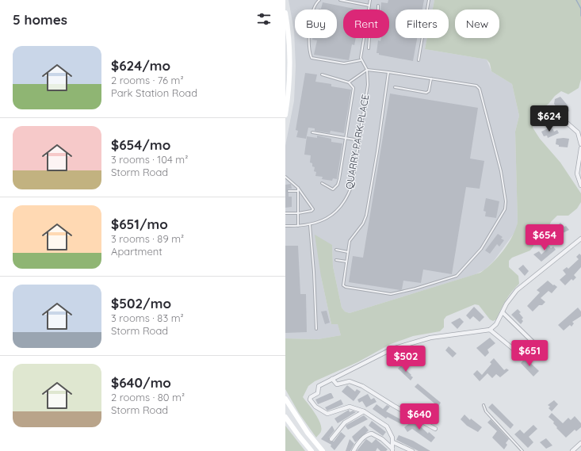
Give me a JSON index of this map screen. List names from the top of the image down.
{
  "streets": {
    "lane": ["QUARRY PARK PLACE"]
  },
  "page": {
    "heading": "5 homes",
    "chip": [
      "Buy",
      "Rent",
      "Filters",
      "New"
    ],
    "list": [
      {
        "name": "$624/mo",
        "note": "2 rooms · 76 m² · Park Station Road"
      },
      {
        "name": "$654/mo",
        "note": "3 rooms · 104 m² · Storm Road"
      },
      {
        "name": "$651/mo",
        "note": "3 rooms · 89 m² · Apartment"
      },
      {
        "name": "$502/mo",
        "note": "3 rooms · 83 m² · Storm Road"
      },
      {
        "name": "$640/mo",
        "note": "2 rooms · 80 m² · Storm Road"
      }
    ],
    "price": [
      "$624",
      "$654",
      "$651",
      "$502",
      "$640"
    ]
  }
}
